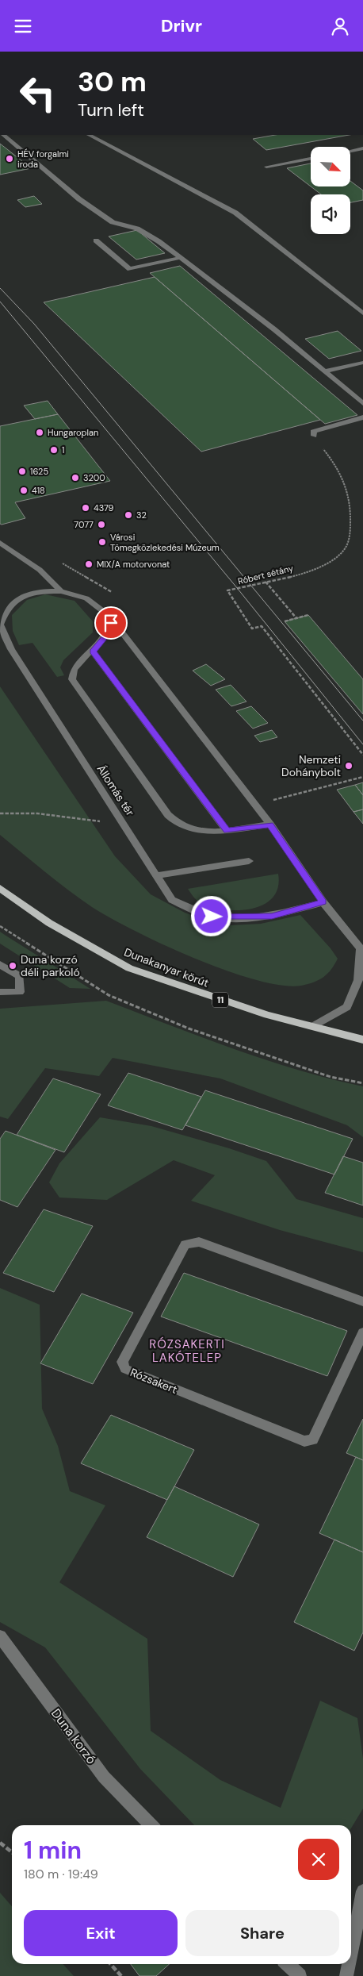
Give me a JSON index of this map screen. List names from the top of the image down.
{
  "streets": {
    "main road": ["Dunakanyar körút", "11"],
    "street": ["Állomás tér", "Rózsakert", "Duna korzó"],
    "path": ["Róbert sétány"]
  },
  "districts": ["RÓZSAKERTI LAKÓTELEP"],
  "places": [
    "HÉV forgalmi iroda",
    "Hungaroplan",
    "1",
    "1625",
    "3200",
    "418",
    "4379",
    "32",
    "7077",
    "Városi Tömegközlekedési Múzeum",
    "MIX/A motorvonat",
    "Nemzeti Dohánybolt",
    "Duna korzó déli parkoló"
  ],
  "north": "bottom right",
  "page": {
    "header": "Drivr",
    "turn": ["30 m", "Turn left"],
    "heading": ["1 min", "180 m · 19:49"],
    "buttons": ["Exit", "Share"]
  }
}
